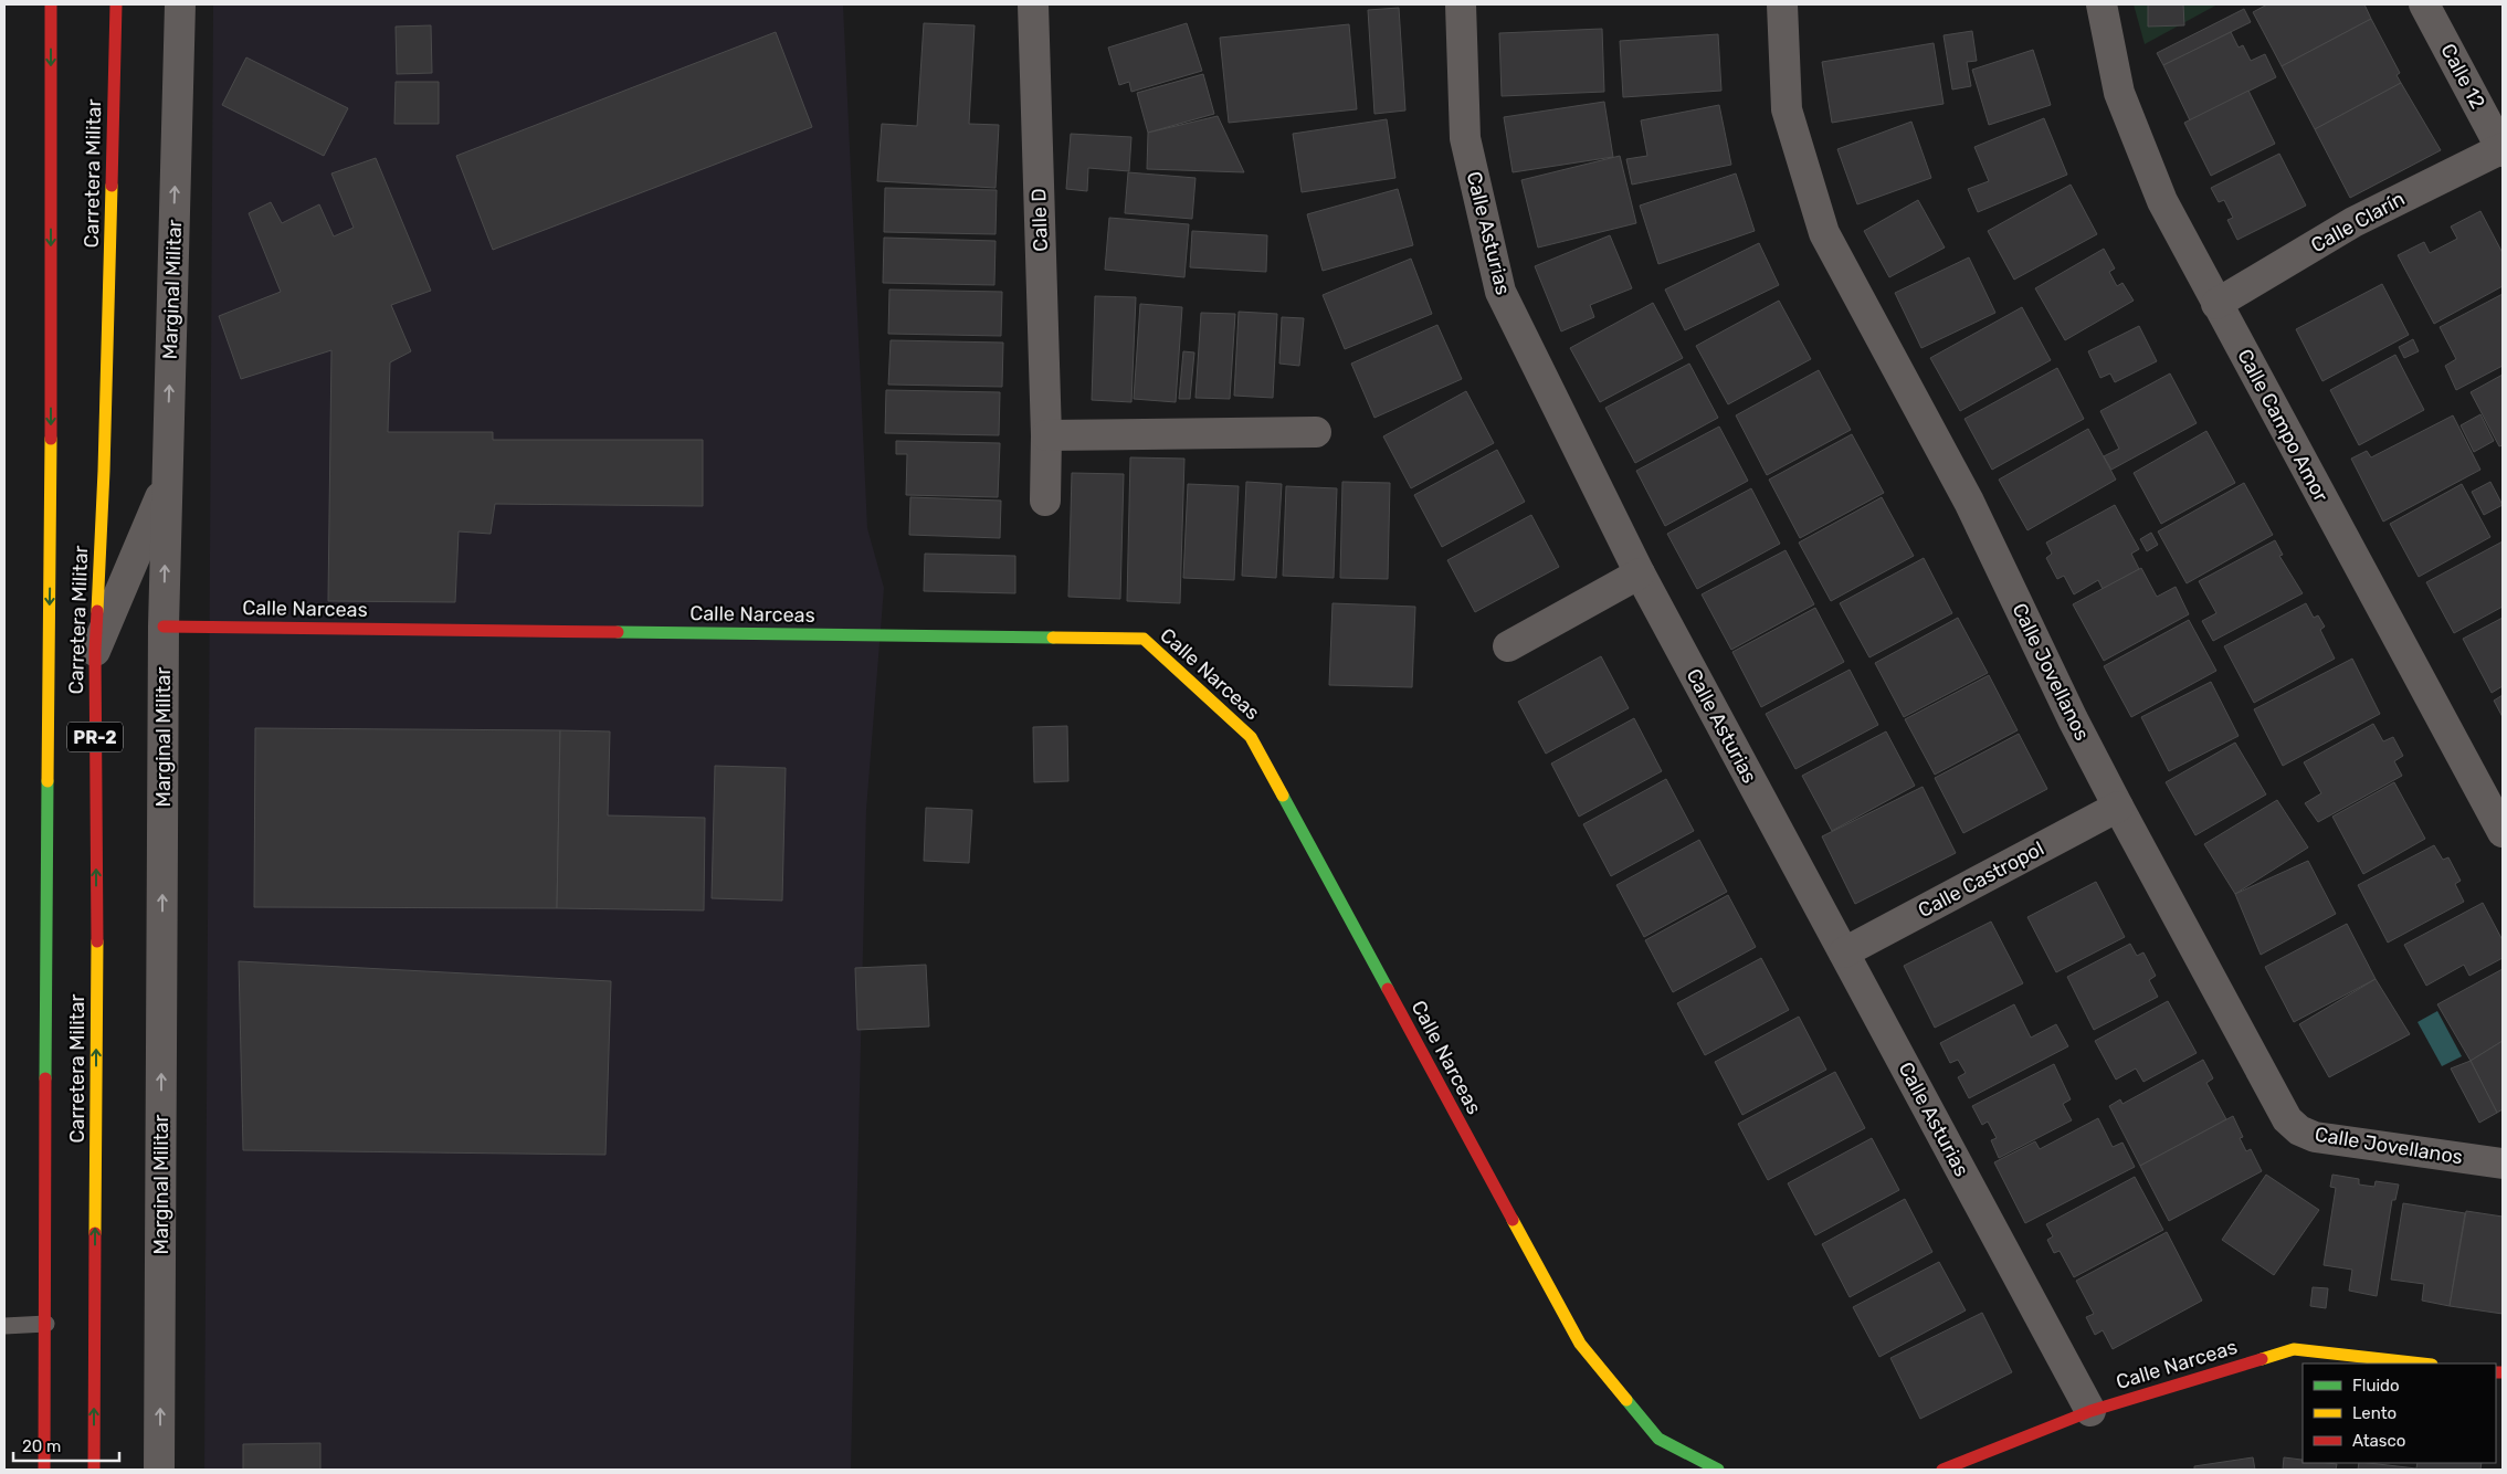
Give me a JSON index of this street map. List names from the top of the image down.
{
  "streets": {
    "main road": ["Carretera Militar", "Calle Narceas", "PR-2"],
    "street": [
      "Calle 12",
      "Calle D",
      "Calle Clarín",
      "Calle Asturias",
      "Marginal Militar",
      "Calle Campo Amor",
      "Calle Jovellanos",
      "Calle Castropol"
    ]
  },
  "crossings": [
    ["Calle 12", "Calle Clarín"],
    ["Calle Clarín", "Calle Campo Amor"],
    ["Calle Asturias", "Calle Narceas"],
    ["Calle Asturias", "Calle Castropol"],
    ["Marginal Militar", "Calle Narceas"],
    ["Calle Jovellanos", "Calle Castropol"]
  ],
  "one_way": ["Marginal Militar"],
  "legend": ["Fluido", "Lento", "Atasco"],
  "scale_bar": "20 m"
}
